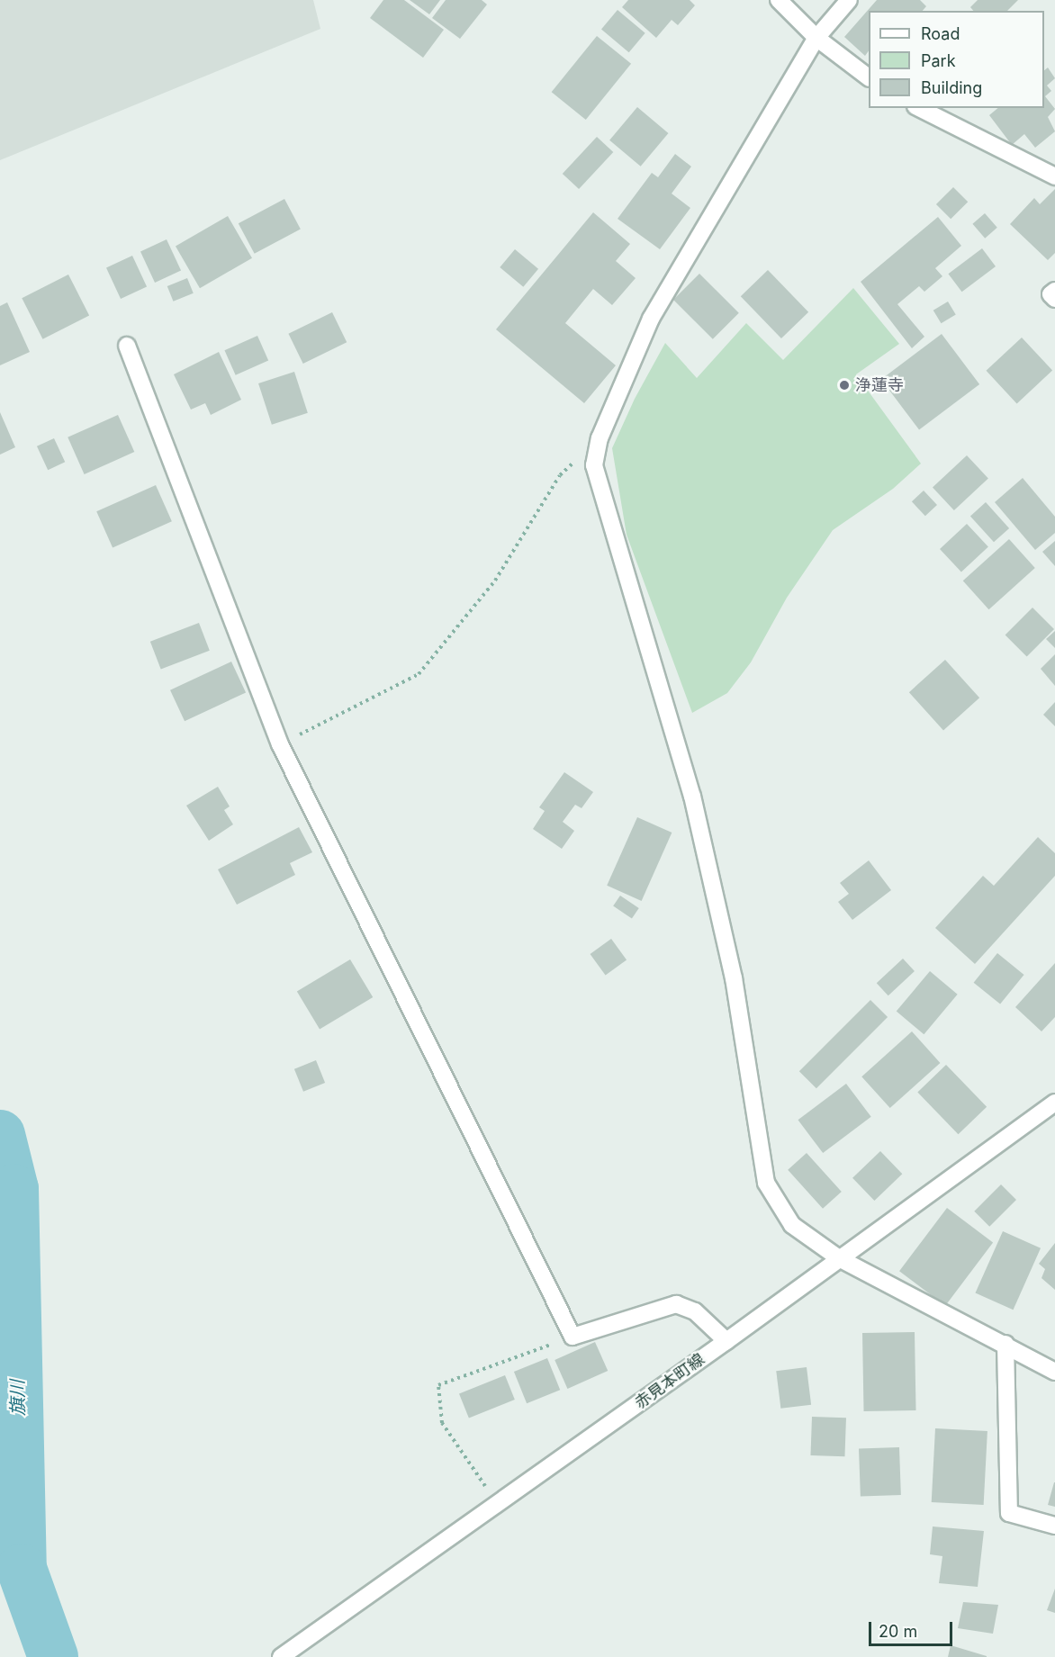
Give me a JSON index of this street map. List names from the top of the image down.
{
  "streets": {
    "street": ["赤見本町線"]
  },
  "water": ["旗川"],
  "places": ["浄蓮寺"],
  "legend": ["Road", "Park", "Building"],
  "scale_bar": "20 m"
}
